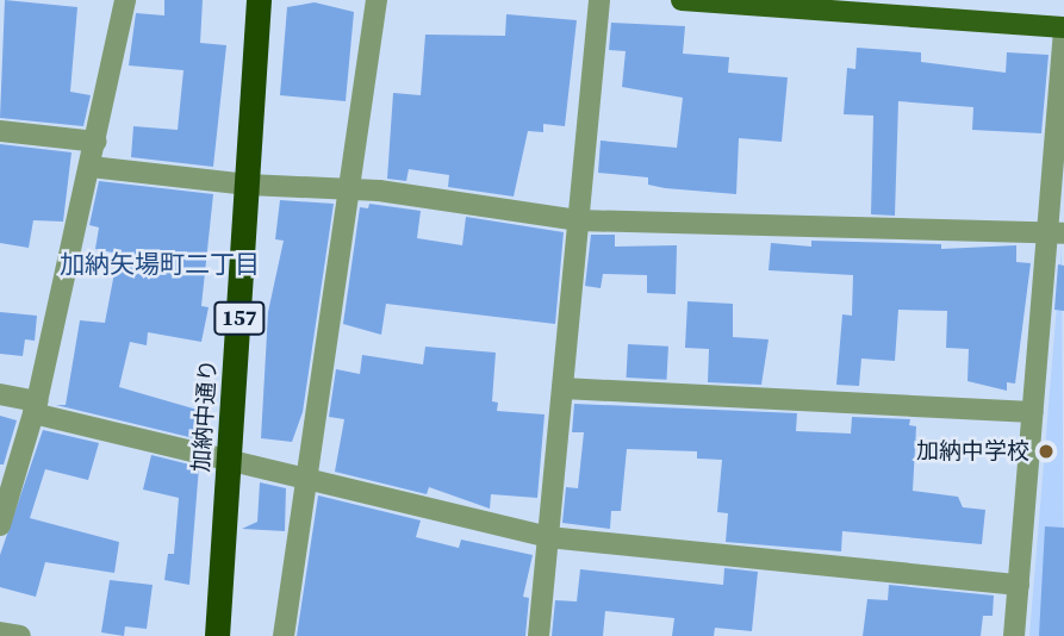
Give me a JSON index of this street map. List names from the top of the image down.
{
  "streets": {
    "highway": ["157", "加納中通り"]
  },
  "districts": ["加納矢場町二丁目"],
  "places": ["加納中学校"]
}
